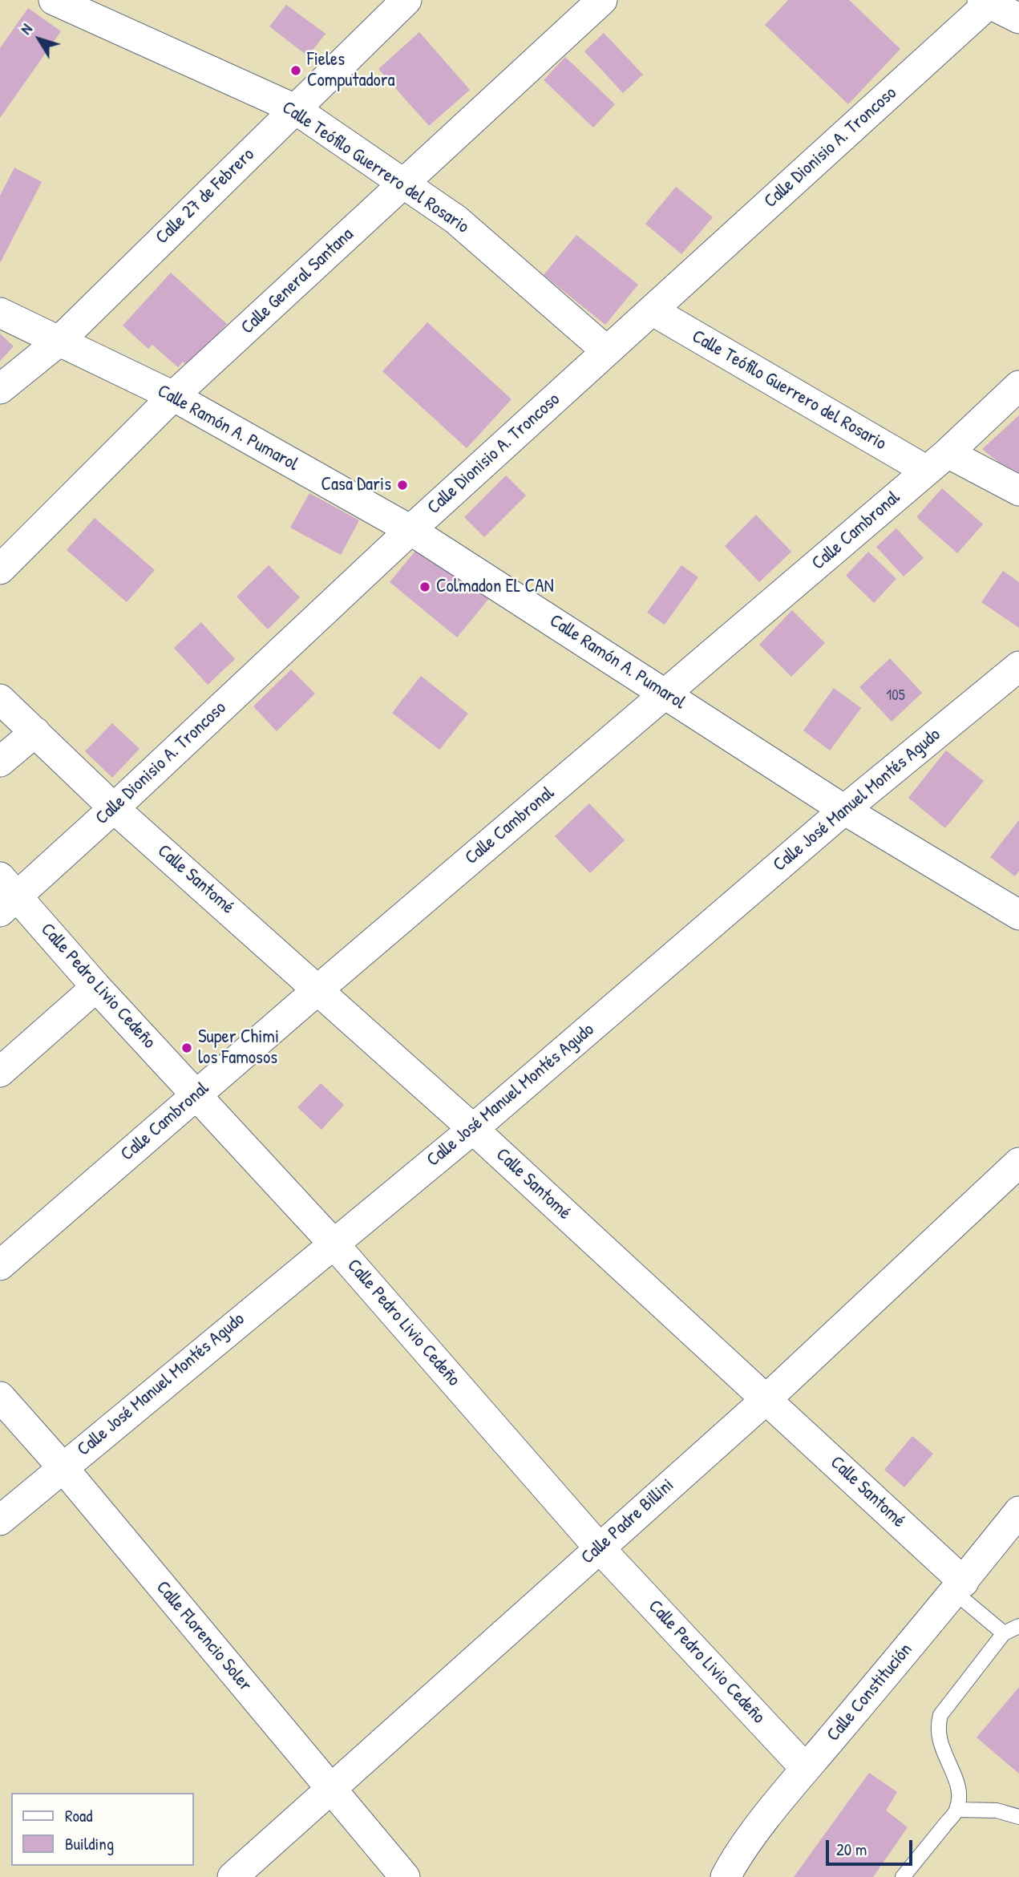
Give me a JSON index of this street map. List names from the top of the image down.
{
  "streets": {
    "street": [
      "Calle Dionisio A. Troncoso",
      "Calle Teófilo Guerrero del Rosario",
      "Calle 27 de Febrero",
      "Calle General Santana",
      "Calle Ramón A. Pumarol",
      "Calle Cambronal",
      "Calle José Manuel Montés Agudo",
      "Calle Santomé",
      "Calle Pedro Livio Cedeño",
      "Calle Padre Billini",
      "Calle Florencio Soler",
      "Calle Constitución"
    ]
  },
  "crossings": [
    ["Calle Dionisio A. Troncoso", "Calle Teófilo Guerrero del Rosario"],
    ["Calle Dionisio A. Troncoso", "Calle Ramón A. Pumarol"],
    ["Calle Dionisio A. Troncoso", "Calle Santomé"],
    ["Calle Dionisio A. Troncoso", "Calle Pedro Livio Cedeño"],
    ["Calle Teófilo Guerrero del Rosario", "Calle 27 de Febrero"],
    ["Calle Teófilo Guerrero del Rosario", "Calle General Santana"],
    ["Calle Teófilo Guerrero del Rosario", "Calle Cambronal"],
    ["Calle 27 de Febrero", "Calle Ramón A. Pumarol"],
    ["Calle General Santana", "Calle Ramón A. Pumarol"],
    ["Calle Ramón A. Pumarol", "Calle Cambronal"],
    ["Calle Ramón A. Pumarol", "Calle José Manuel Montés Agudo"],
    ["Calle Cambronal", "Calle Santomé"],
    ["Calle Cambronal", "Calle Pedro Livio Cedeño"],
    ["Calle José Manuel Montés Agudo", "Calle Santomé"],
    ["Calle José Manuel Montés Agudo", "Calle Pedro Livio Cedeño"],
    ["Calle José Manuel Montés Agudo", "Calle Florencio Soler"],
    ["Calle Santomé", "Calle Padre Billini"],
    ["Calle Santomé", "Calle Constitución"],
    ["Calle Pedro Livio Cedeño", "Calle Padre Billini"],
    ["Calle Pedro Livio Cedeño", "Calle Constitución"],
    ["Calle Padre Billini", "Calle Florencio Soler"]
  ],
  "places": [
    "Fieles Computadora",
    "Casa Daris",
    "Colmadon EL CAN",
    "Super Chimi los Famosos"
  ],
  "house_numbers": ["105"],
  "legend": ["Road", "Building"],
  "scale_bar": "20 m",
  "north": "top left"
}
